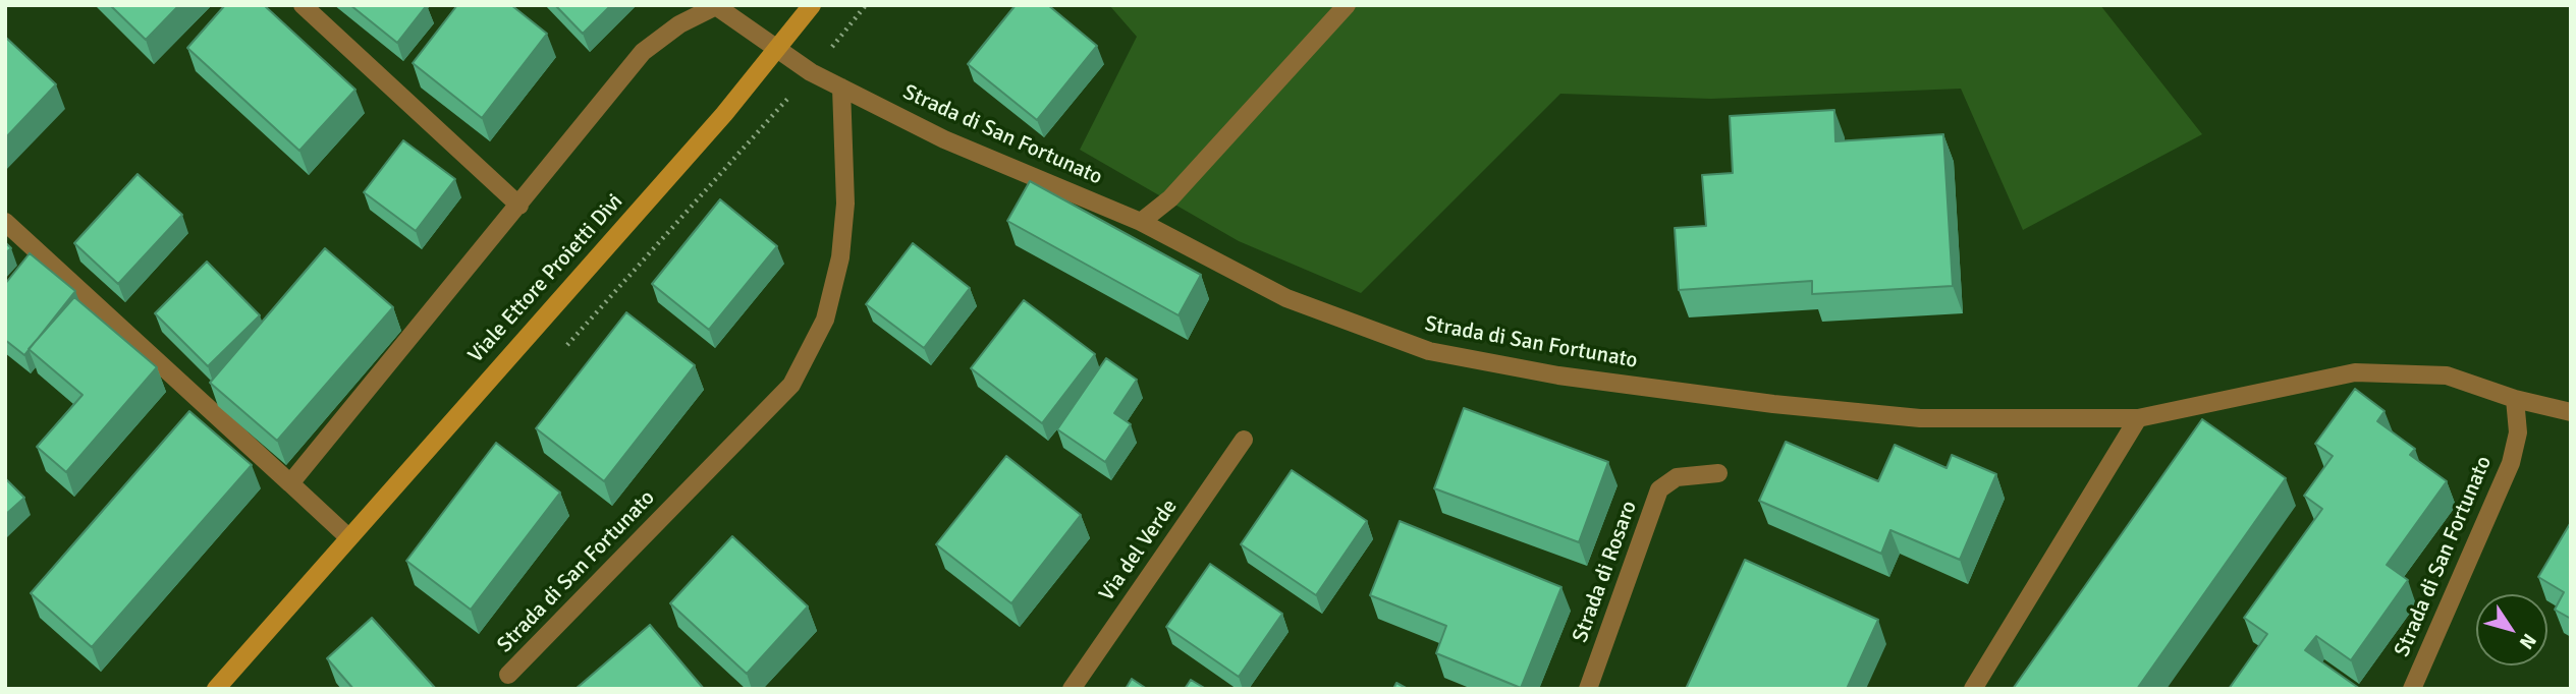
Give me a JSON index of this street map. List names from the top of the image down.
{
  "streets": {
    "main road": ["Viale Ettore Proietti Divi"],
    "street": ["Strada di San Fortunato", "Via del Verde", "Strada di Rosaro"]
  },
  "crossings": [
    ["Strada di San Fortunato", "Viale Ettore Proietti Divi"]
  ],
  "north": "bottom right"
}
